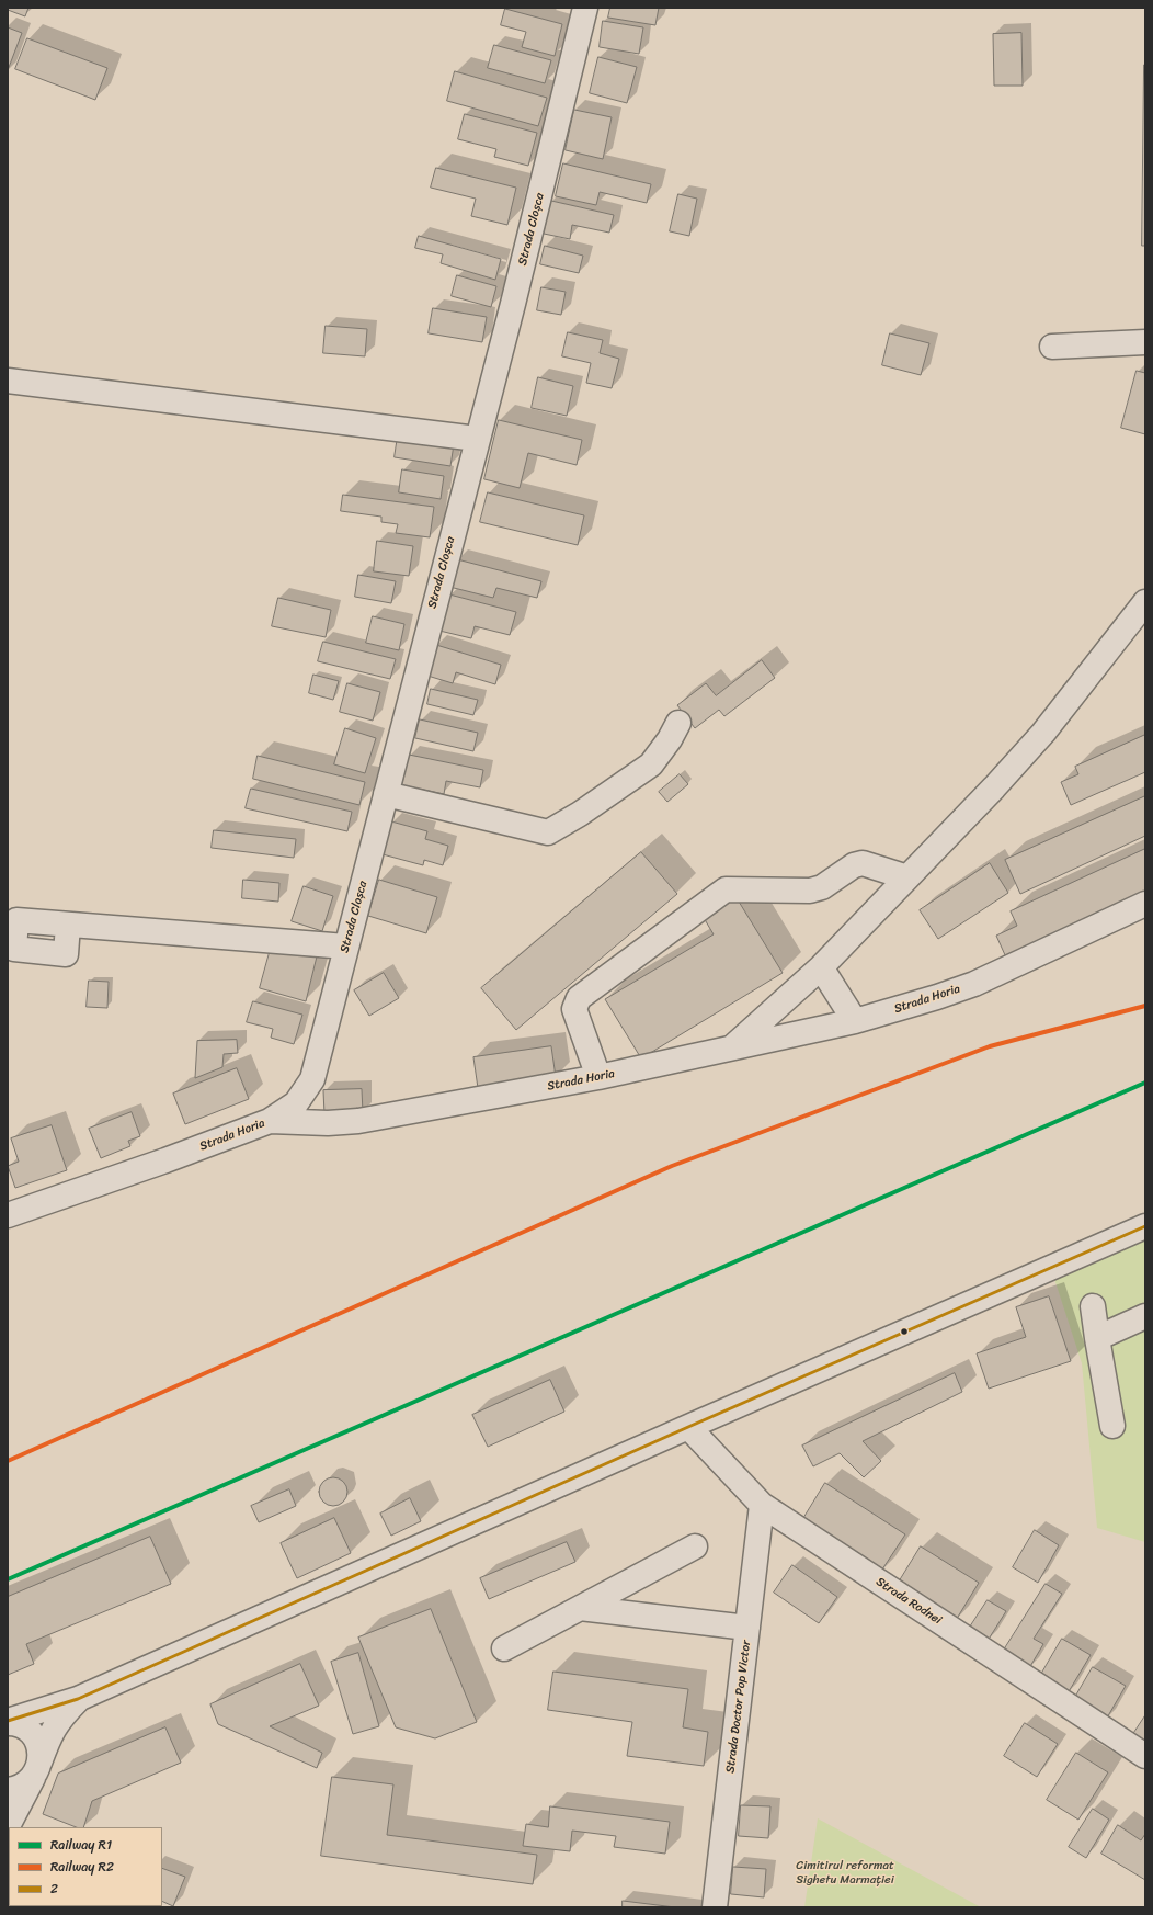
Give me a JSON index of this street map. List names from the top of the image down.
{
  "streets": {
    "street": [
      "Strada Cloșca",
      "Strada Horia",
      "Strada Rodnei",
      "Strada Doctor Pop Victor"
    ]
  },
  "crossings": [
    ["Strada Cloșca", "Strada Horia"],
    ["Strada Rodnei", "Strada Doctor Pop Victor"]
  ],
  "parks": ["Cimitirul reformat Sighetu Marmației"],
  "lines": ["rail line R2", "rail line R1", "transit line 2"],
  "legend": ["Railway R1", "Railway R2", "2"]
}
